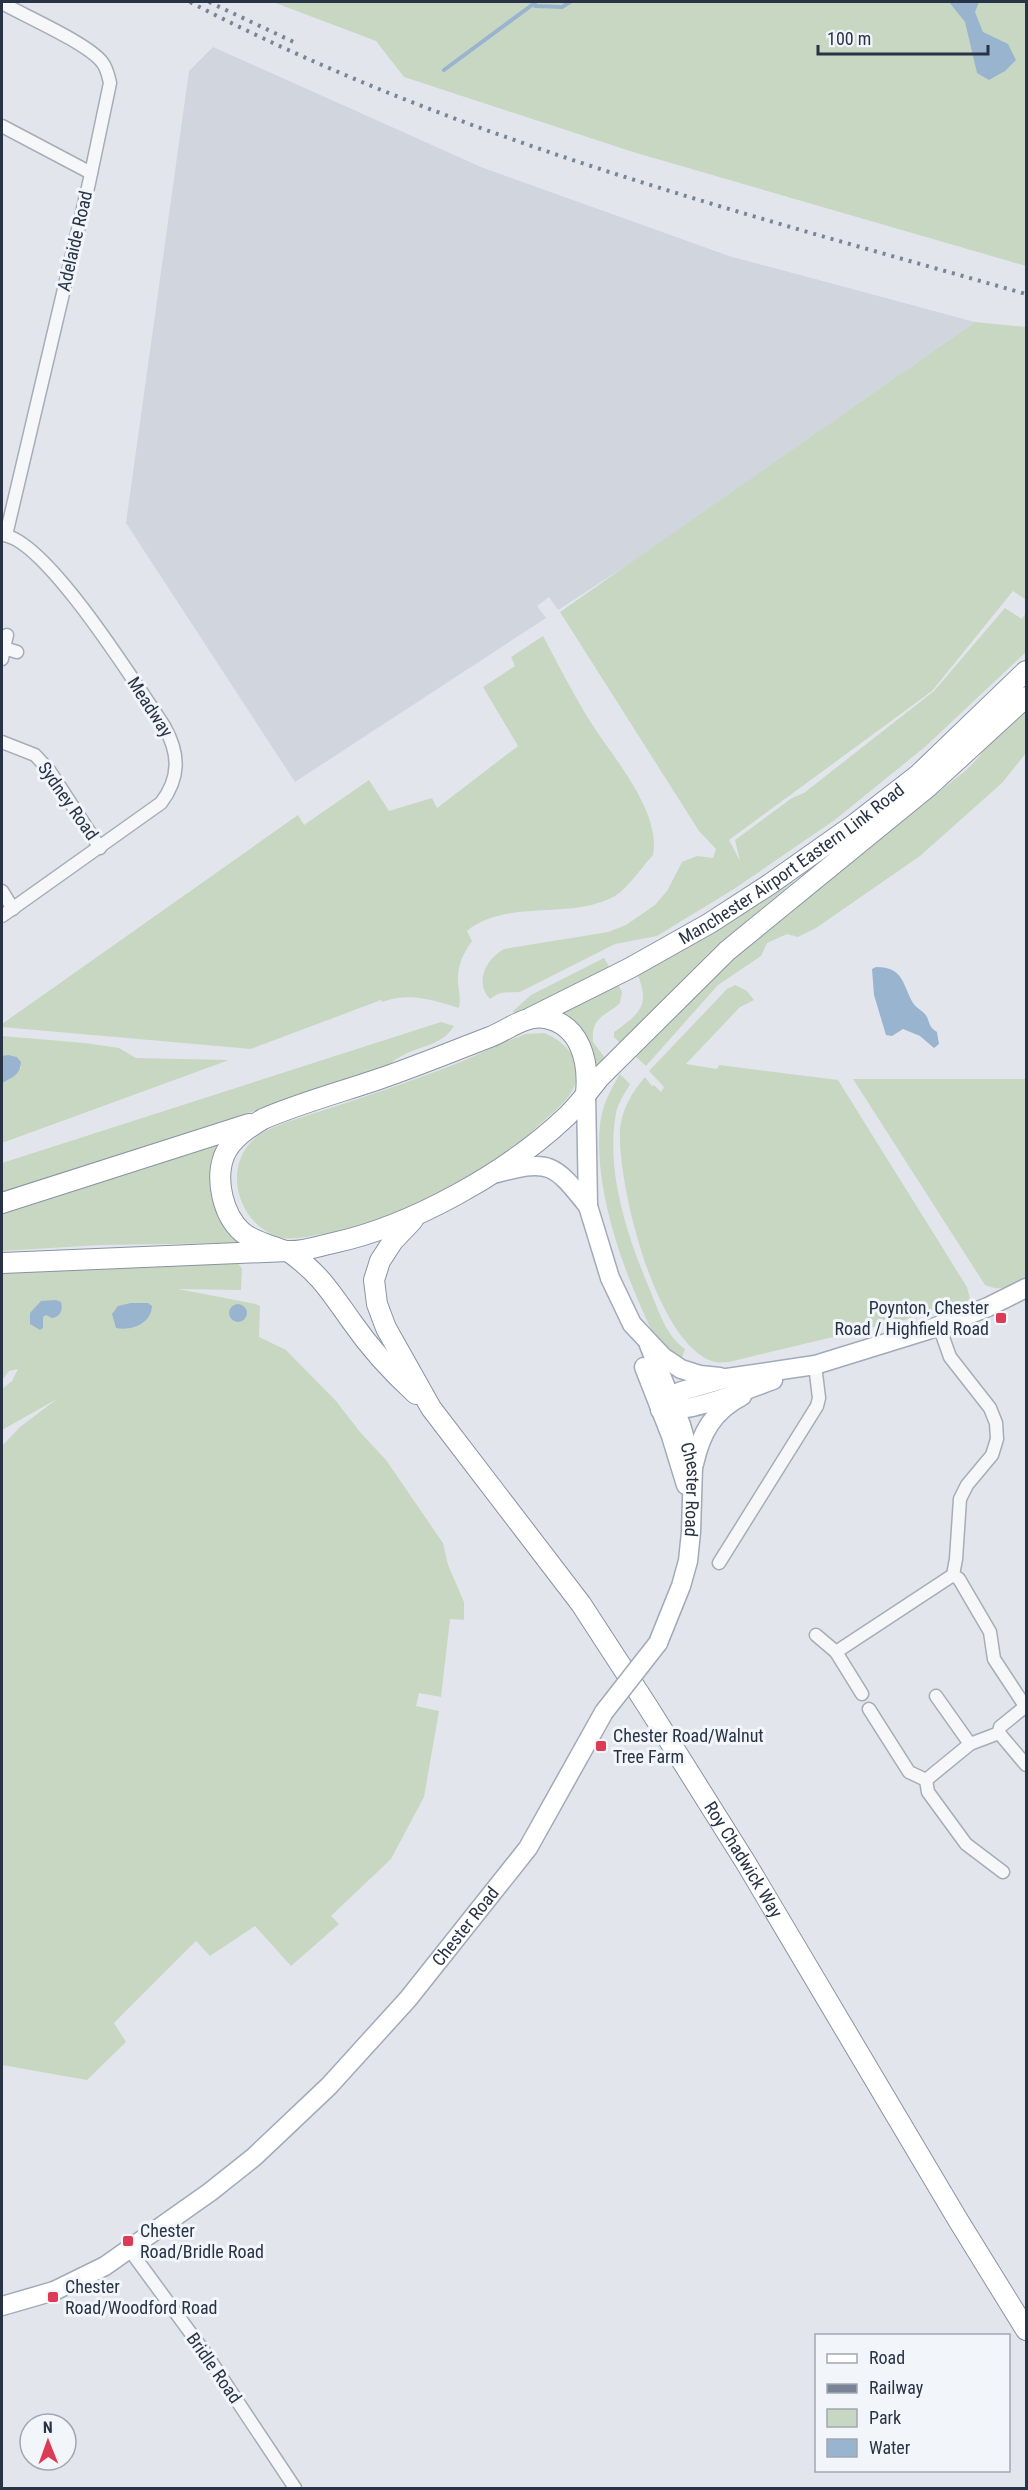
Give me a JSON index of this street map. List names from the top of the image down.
{
  "streets": {
    "highway": ["Manchester Airport Eastern Link Road", "Roy Chadwick Way"],
    "main road": ["Chester Road"],
    "street": [
      "Adelaide Road",
      "Meadway",
      "Sydney Road",
      "Bridle Road"
    ]
  },
  "crossings": [
    ["Adelaide Road", "Meadway"],
    ["Meadway", "Sydney Road"],
    ["Manchester Airport Eastern Link Road", "Chester Road"],
    ["Manchester Airport Eastern Link Road", "Roy Chadwick Way"],
    ["Chester Road", "Bridle Road"]
  ],
  "places": {
    "transit": [
      "Poynton, Chester Road / Highfield Road",
      "Chester Road/Walnut Tree Farm",
      "Chester Road/Bridle Road",
      "Chester Road/Woodford Road"
    ]
  },
  "legend": [
    "Road",
    "Railway",
    "Park",
    "Water"
  ],
  "scale_bar": "100 m",
  "north": "top"
}
